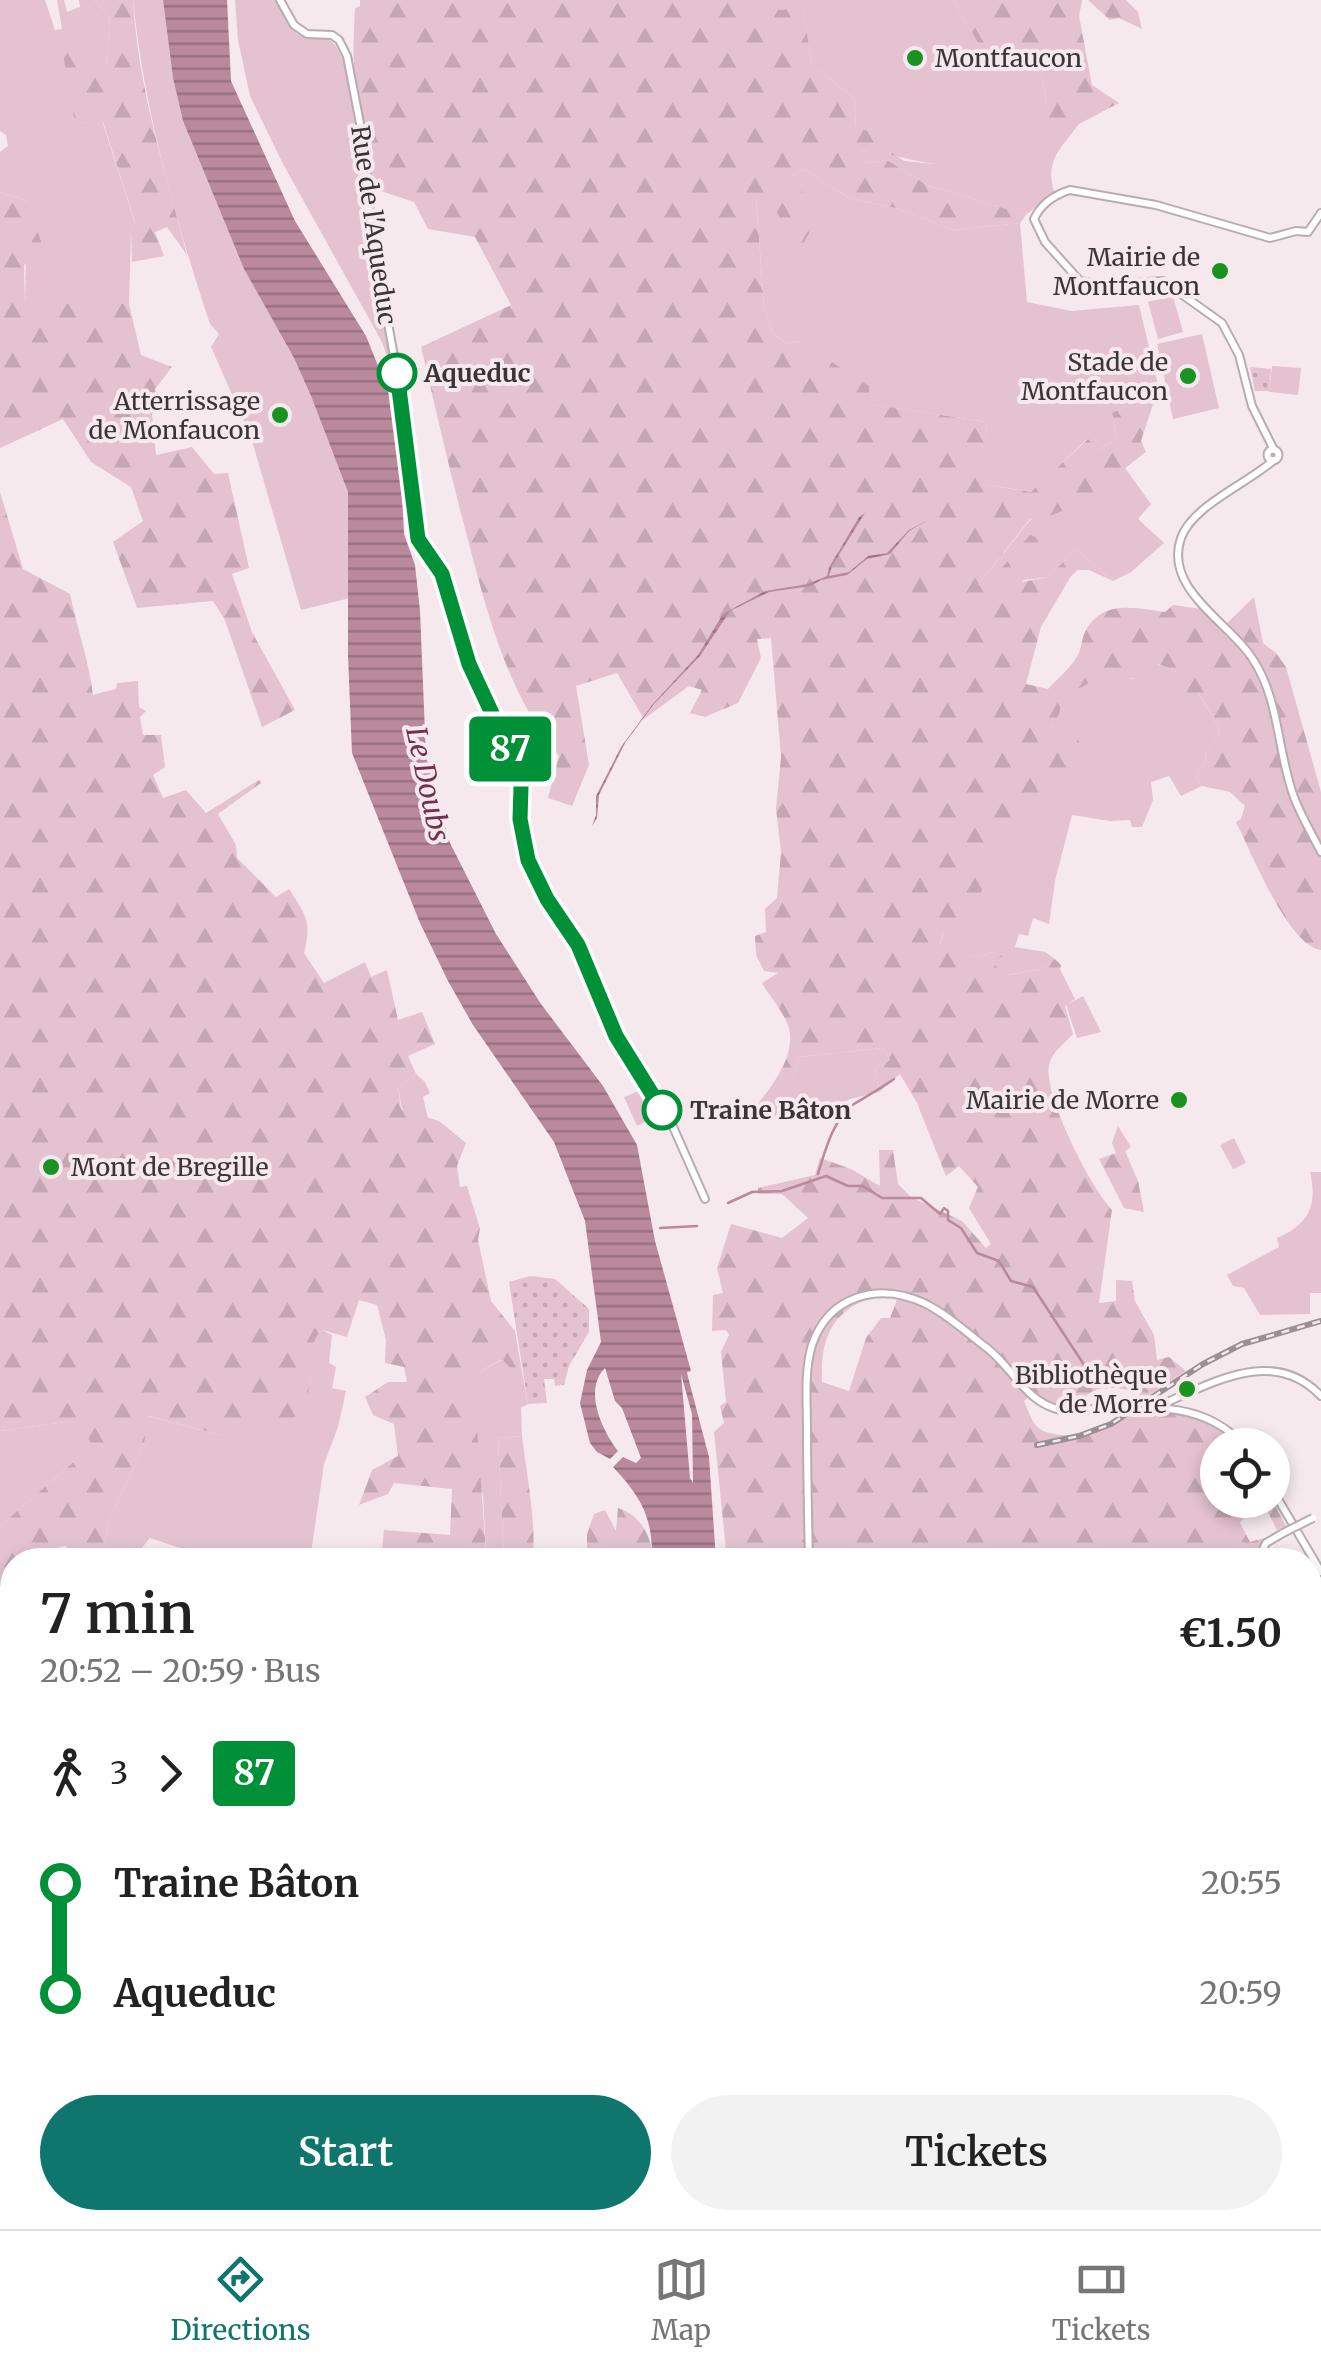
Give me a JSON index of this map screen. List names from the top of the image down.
{
  "streets": {
    "street": ["Rue de l'Aqueduc"]
  },
  "water": ["Le Doubs"],
  "places": [
    "Montfaucon",
    "Mairie de Montfaucon",
    "Aqueduc",
    "Stade de Montfaucon",
    "Atterrissage de Monfaucon",
    "Mairie de Morre",
    "Traine Bâton",
    "Mont de Bregille",
    "Bibliothèque de Morre"
  ],
  "lines": ["bus line 87"],
  "page": {
    "on_map": "87",
    "heading": ["7 min", "20:52 – 20:59 · Bus", "€1.50"],
    "legs": ["3", "87"],
    "list": [
      {
        "name": "Traine Bâton",
        "value": "20:55"
      },
      {
        "name": "Aqueduc",
        "value": "20:59"
      }
    ],
    "buttons": ["Start", "Tickets"],
    "tabs": ["Directions", "Map", "Tickets"]
  }
}
